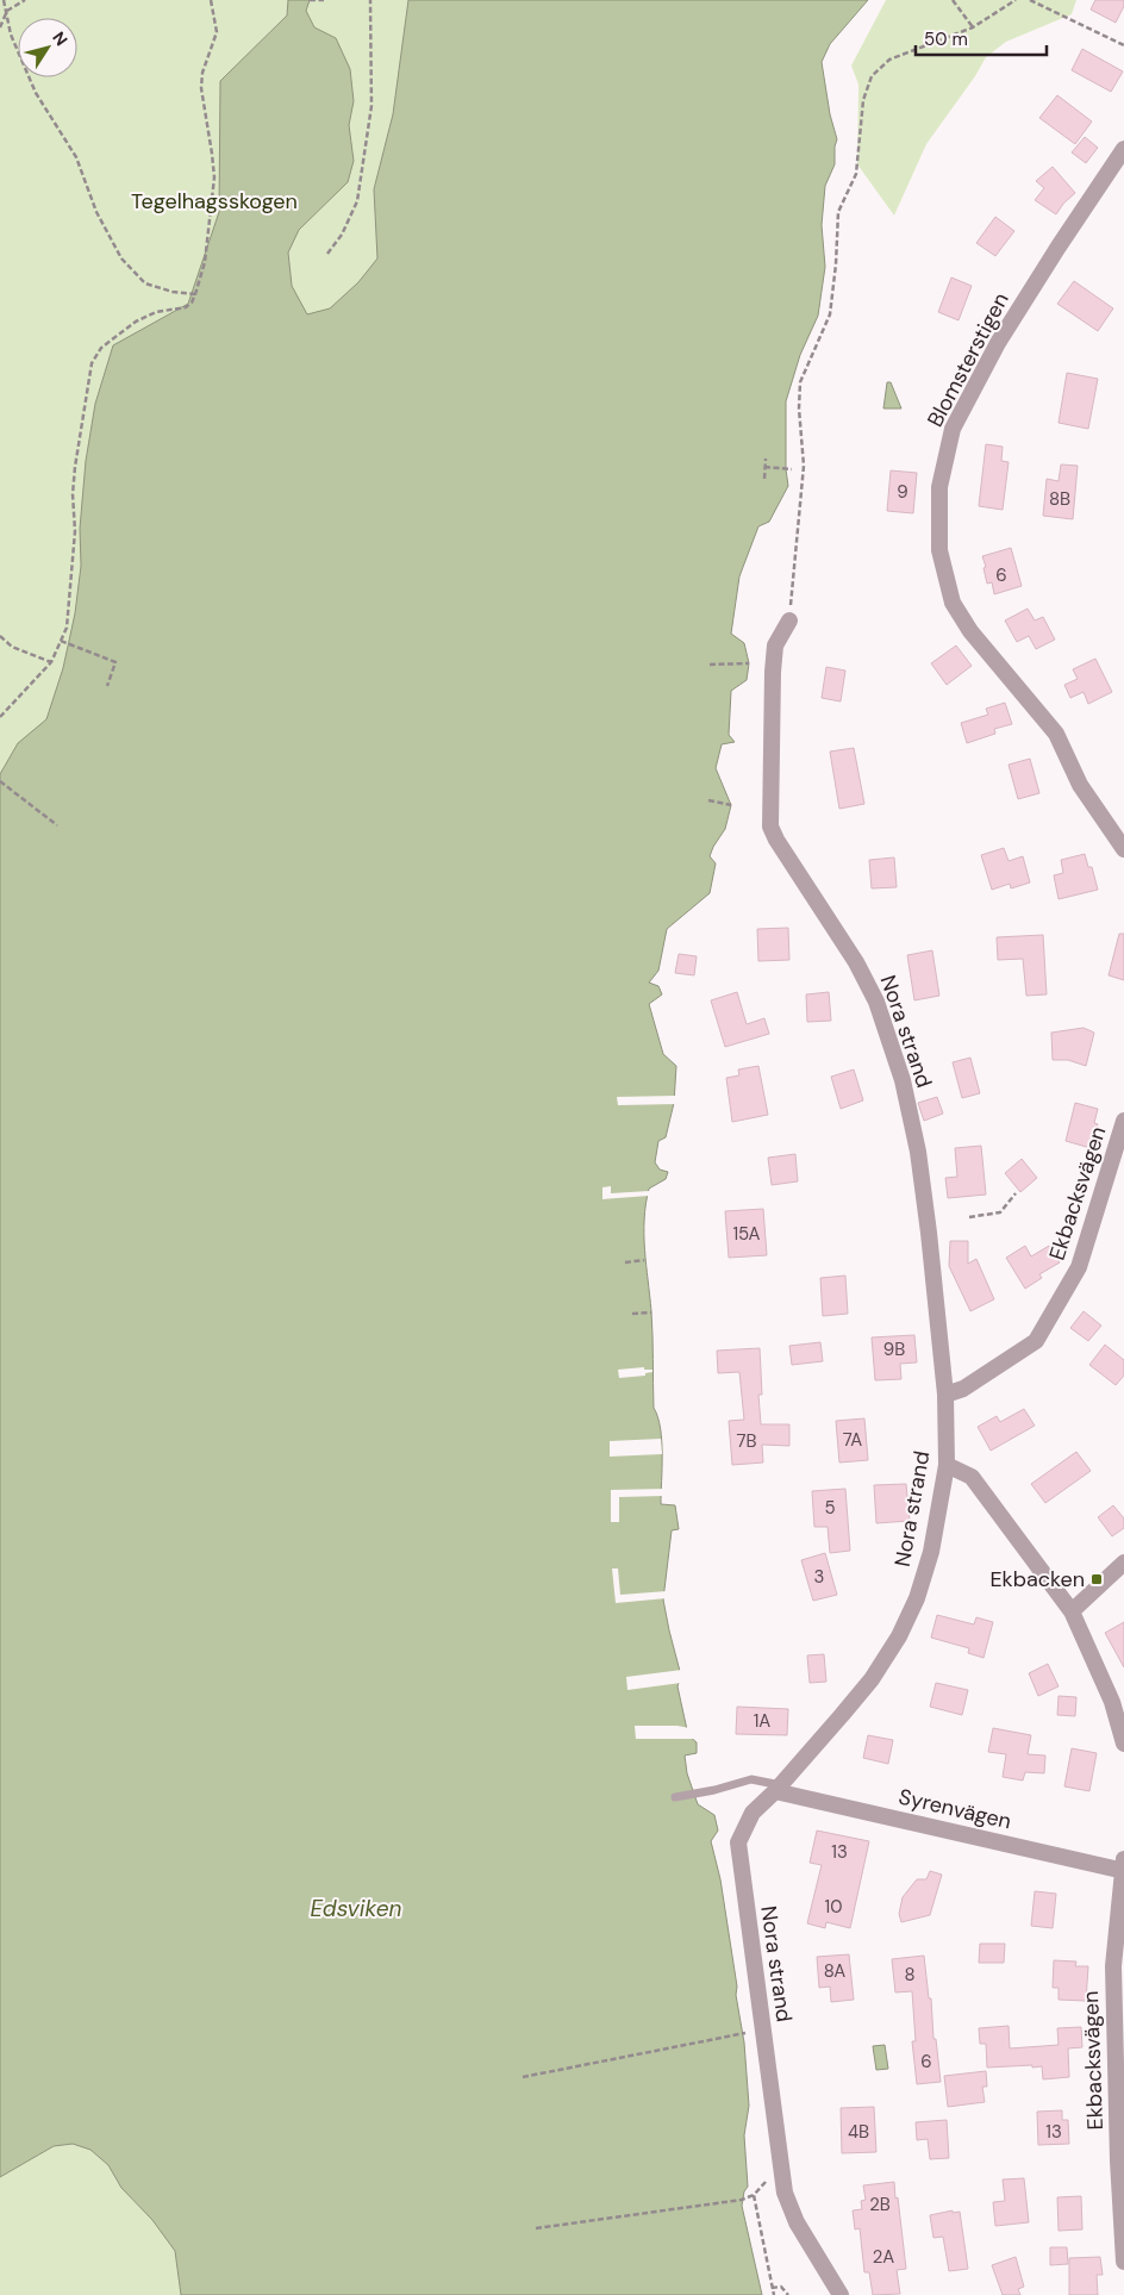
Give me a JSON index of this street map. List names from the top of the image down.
{
  "streets": {
    "street": [
      "Blomsterstigen",
      "Nora strand",
      "Ekbacksvägen",
      "Syrenvägen"
    ]
  },
  "crossings": [
    ["Nora strand", "Ekbacksvägen"],
    ["Nora strand", "Syrenvägen"],
    ["Ekbacksvägen", "Syrenvägen"]
  ],
  "water": ["Edsviken"],
  "parks": ["Tegelhagsskogen"],
  "places": {
    "transit": ["Ekbacken"]
  },
  "house_numbers": [
    "9",
    "8B",
    "6",
    "15A",
    "9B",
    "7A",
    "7B",
    "5",
    "3",
    "1A",
    "13",
    "10",
    "8A",
    "8",
    "6",
    "4B",
    "13",
    "2B",
    "2A"
  ],
  "scale_bar": "50 m",
  "north": "top right"
}
